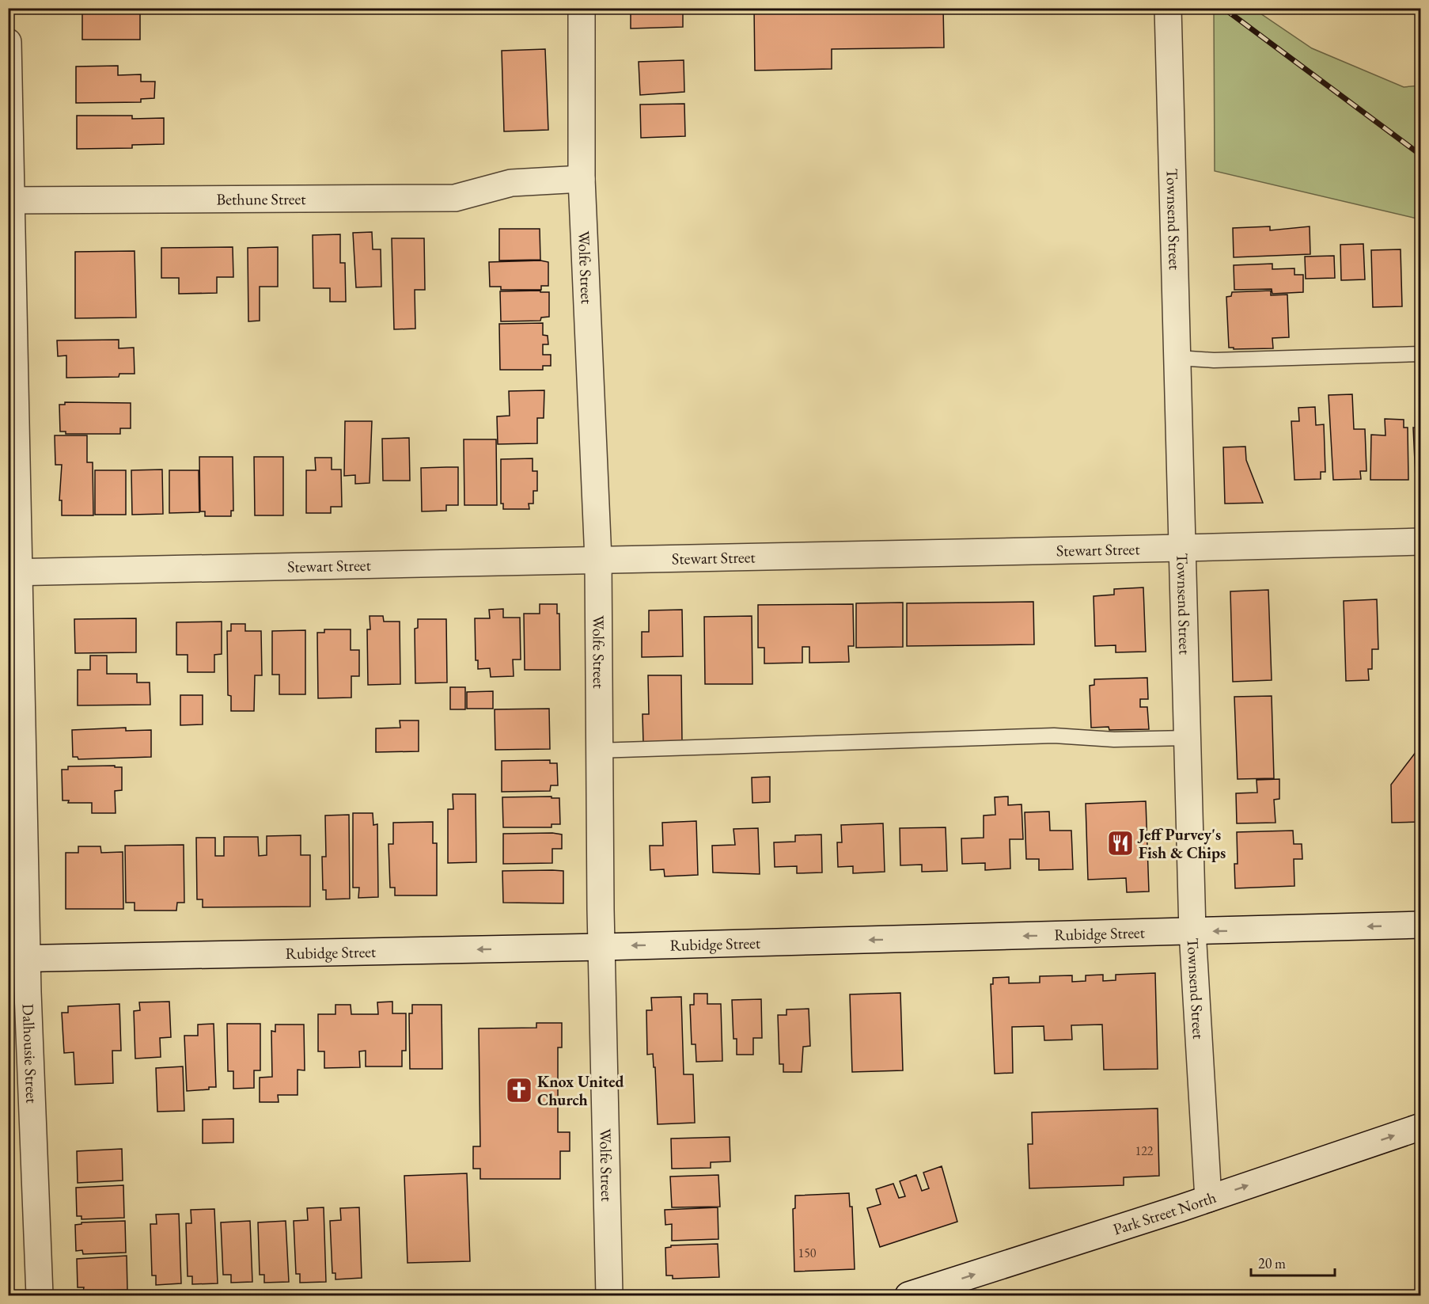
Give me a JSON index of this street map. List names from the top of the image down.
{
  "streets": {
    "street": [
      "Bethune Street",
      "Townsend Street",
      "Wolfe Street",
      "Stewart Street",
      "Rubidge Street",
      "Dalhousie Street",
      "Park Street North"
    ]
  },
  "crossings": [
    ["Bethune Street", "Wolfe Street"],
    ["Bethune Street", "Dalhousie Street"],
    ["Townsend Street", "Stewart Street"],
    ["Townsend Street", "Rubidge Street"],
    ["Townsend Street", "Park Street North"],
    ["Wolfe Street", "Stewart Street"],
    ["Wolfe Street", "Rubidge Street"],
    ["Stewart Street", "Dalhousie Street"],
    ["Rubidge Street", "Dalhousie Street"]
  ],
  "one_way": ["Rubidge Street", "Park Street North"],
  "places": {
    "restaurant": ["Jeff Purvey's Fish & Chips"],
    "church": ["Knox United Church"]
  },
  "house_numbers": ["122", "150"],
  "scale_bar": "20 m"
}
